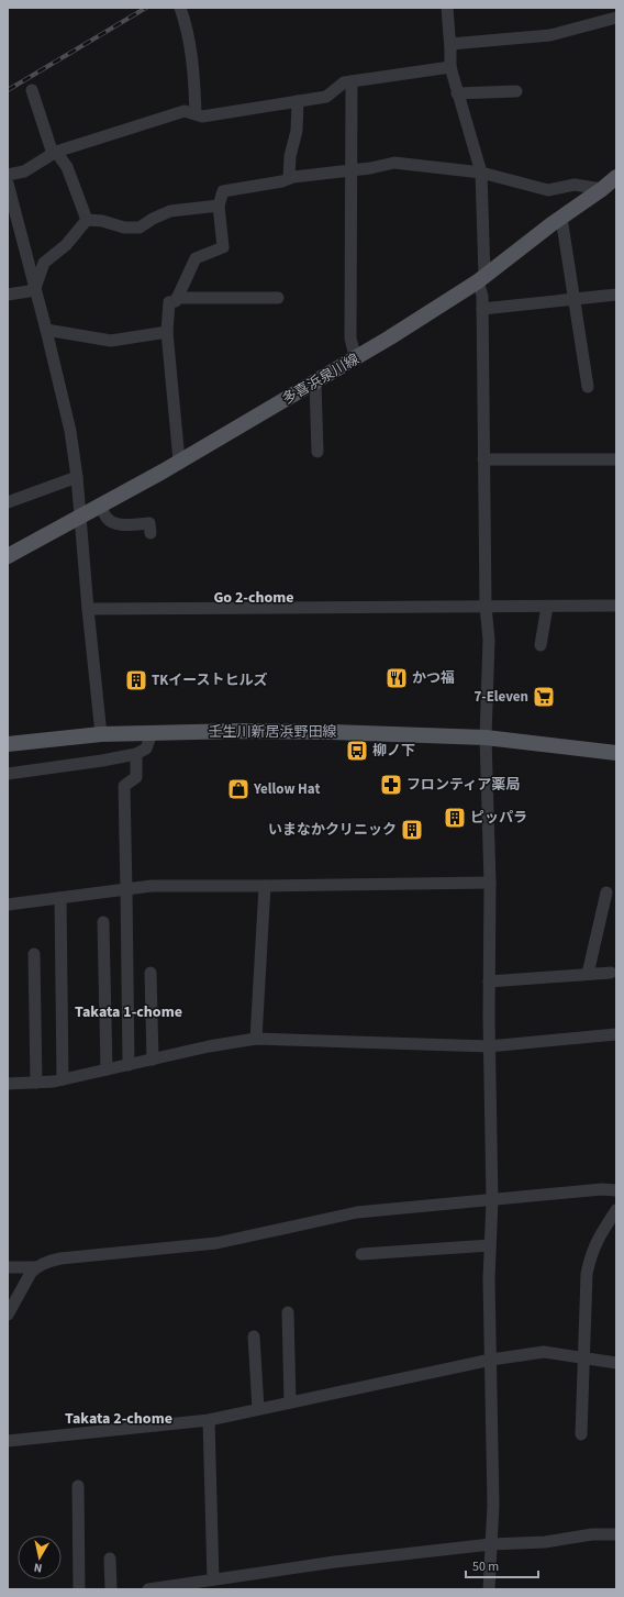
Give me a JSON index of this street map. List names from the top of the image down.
{
  "streets": {
    "main road": ["多喜浜泉川線", "壬生川新居浜野田線"]
  },
  "districts": ["Go 2-chome", "Takata 1-chome", "Takata 2-chome"],
  "places": {
    "restaurant": ["かつ福"],
    "building": ["TKイーストヒルズ", "ピッパラ", "いまなかクリニック"],
    "supermarket": ["7-Eleven"],
    "bus stop": ["柳ノ下"],
    "pharmacy": ["フロンティア薬局"],
    "shop": ["Yellow Hat"]
  },
  "scale_bar": "50 m",
  "north": "bottom"
}
